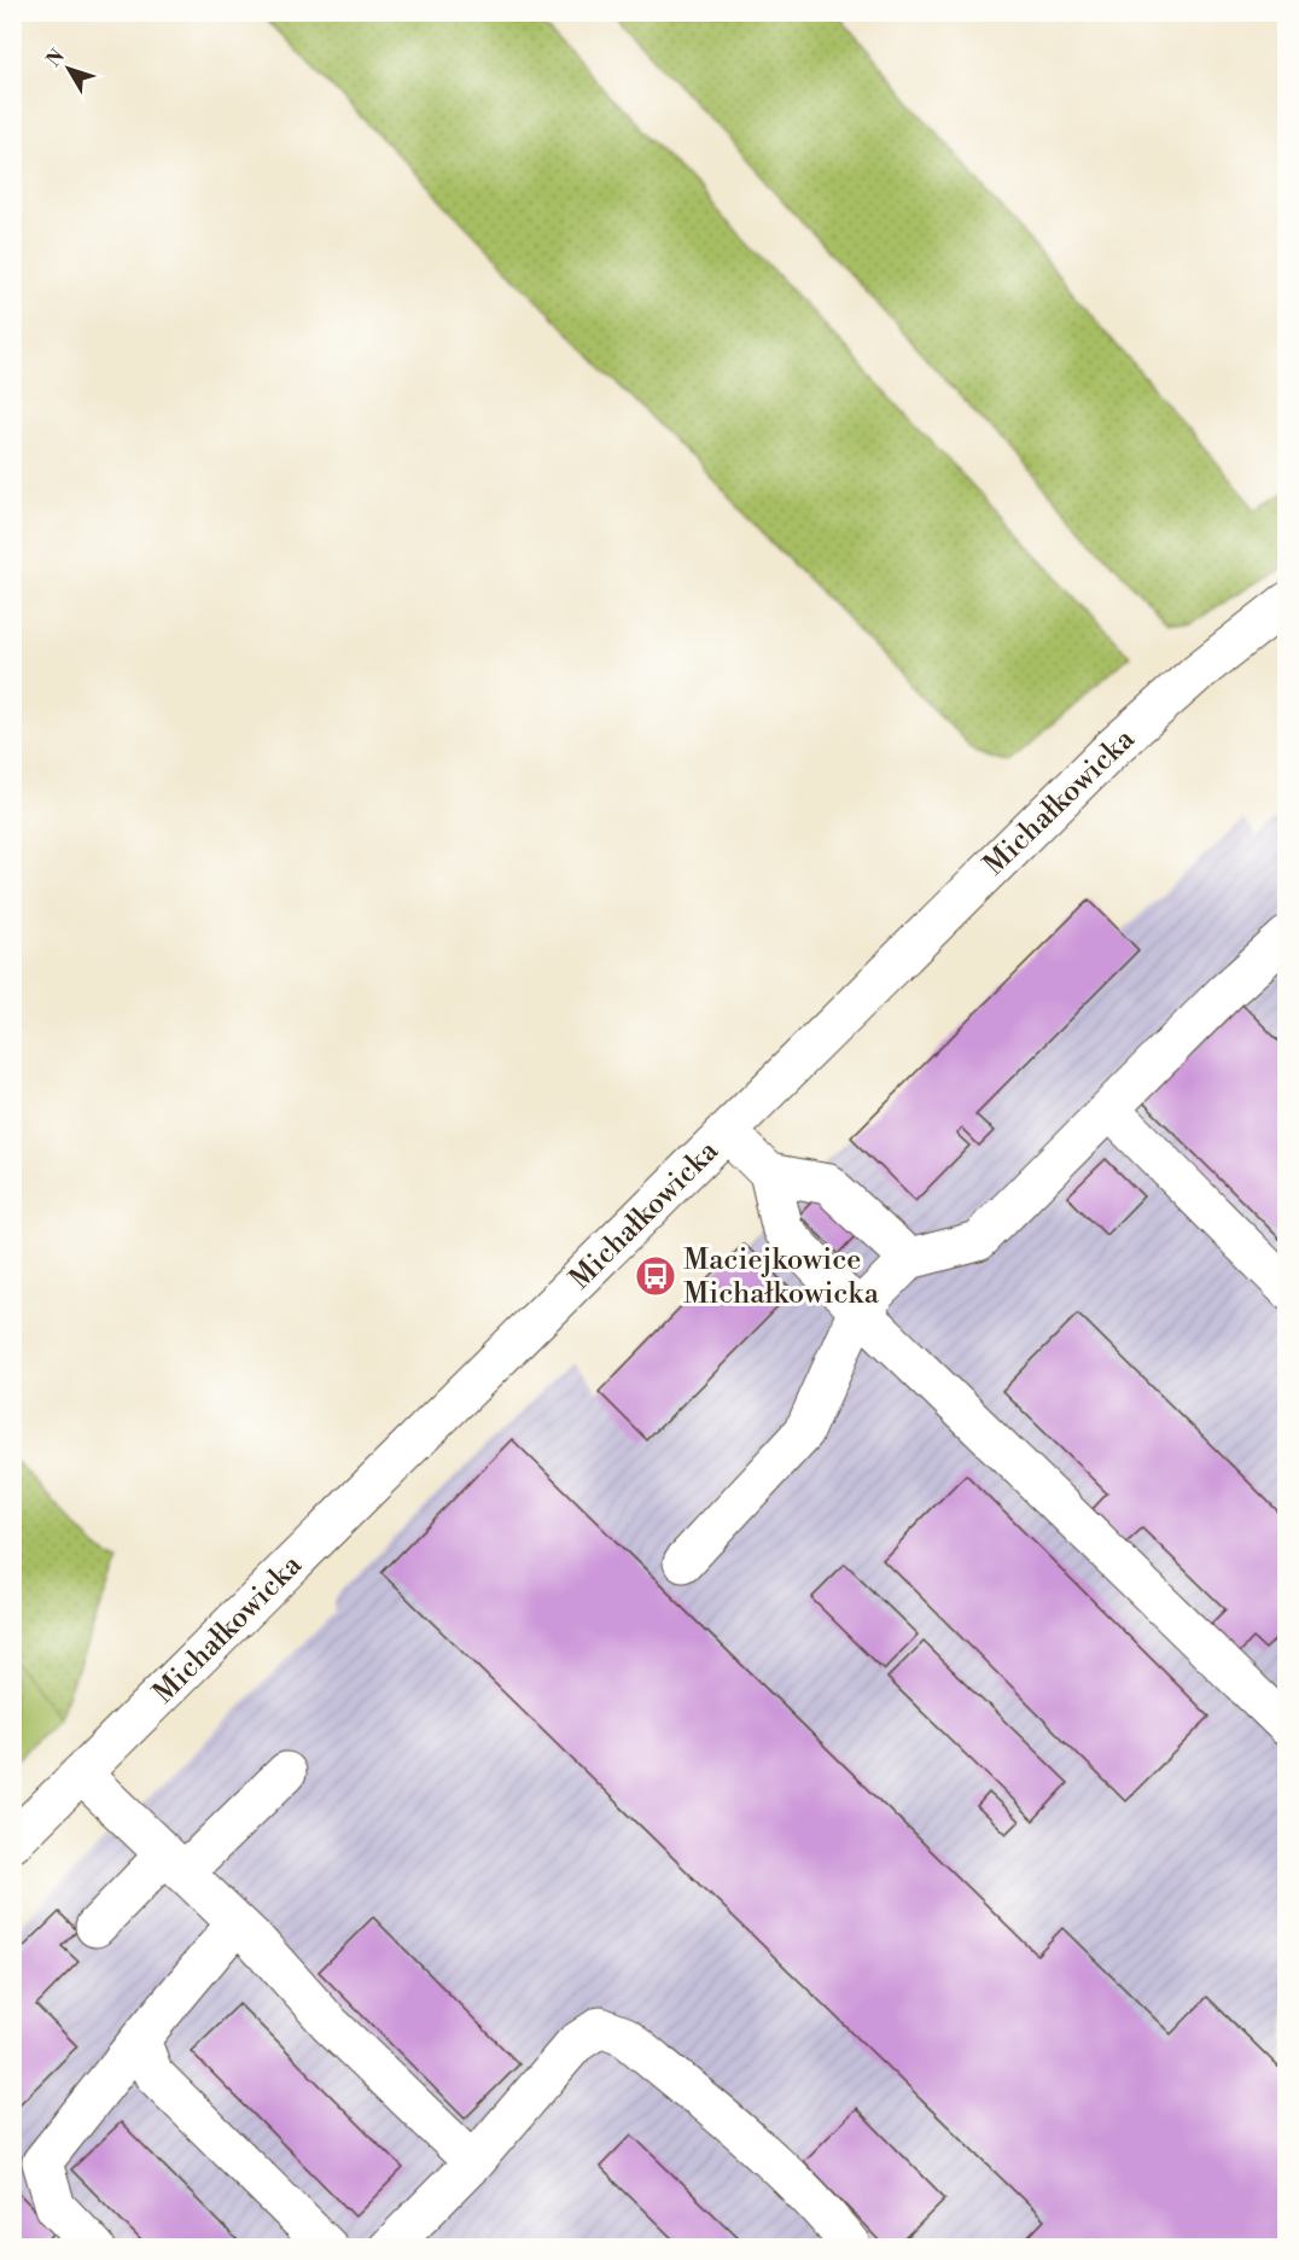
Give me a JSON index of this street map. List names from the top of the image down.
{
  "streets": {
    "street": ["Michałkowicka"]
  },
  "places": {
    "bus stop": ["Maciejkowice Michałkowicka"]
  },
  "north": "top left"
}
